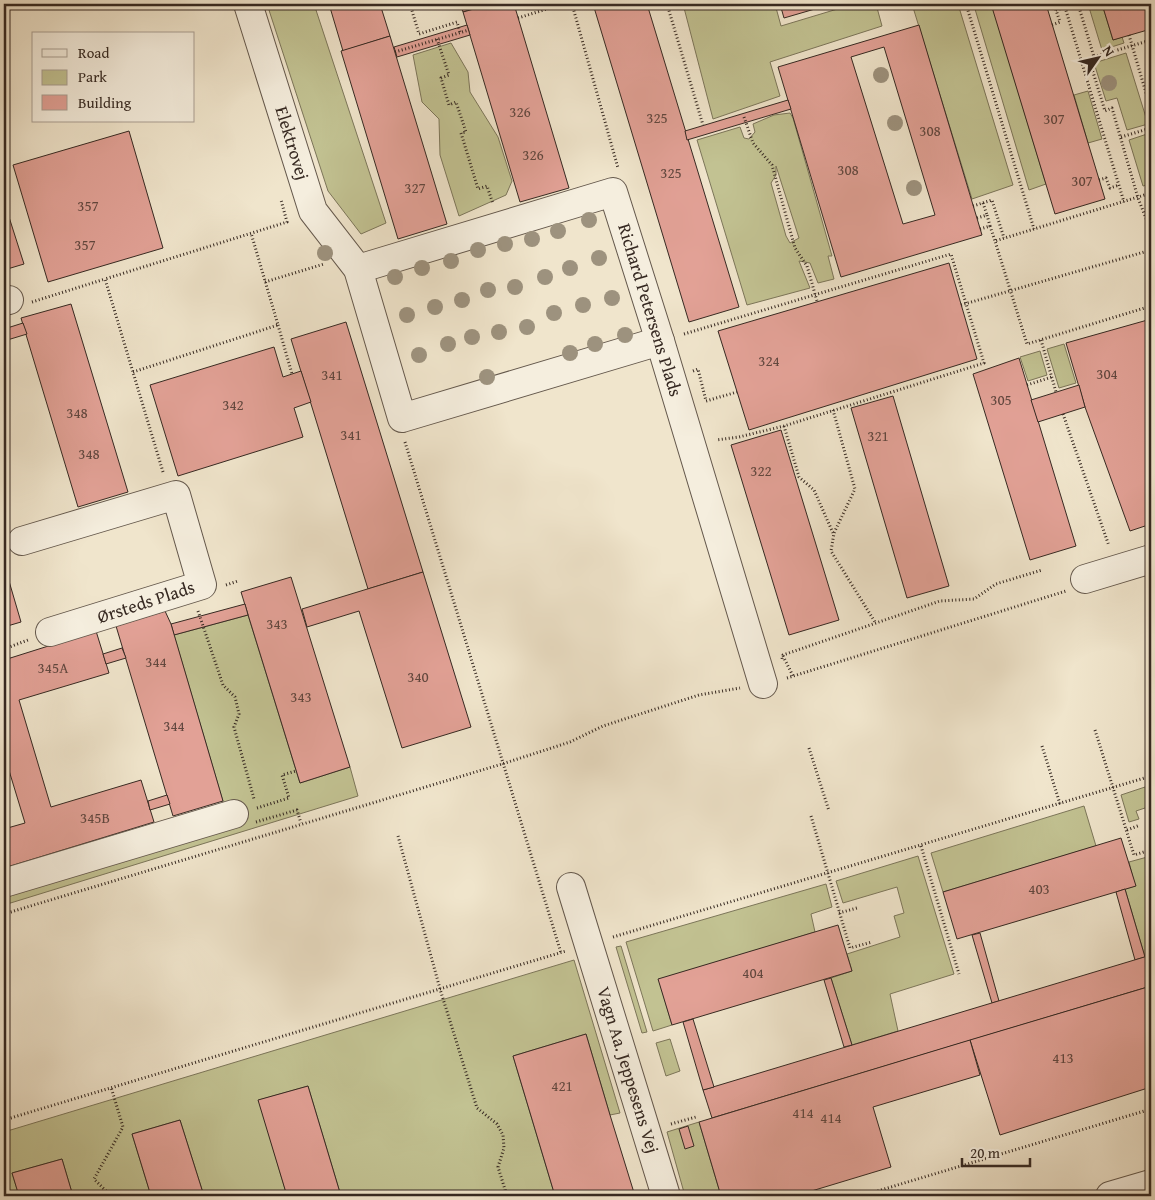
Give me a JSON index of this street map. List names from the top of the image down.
{
  "streets": {
    "street": [
      "Elektrovej",
      "Richard Petersens Plads",
      "Ørsteds Plads",
      "Vagn Aa. Jeppesens Vej"
    ]
  },
  "house_numbers": [
    "326",
    "325",
    "307",
    "308",
    "326",
    "308",
    "325",
    "307",
    "327",
    "357",
    "357",
    "324",
    "304",
    "341",
    "305",
    "342",
    "348",
    "341",
    "321",
    "348",
    "322",
    "343",
    "344",
    "345A",
    "340",
    "343",
    "344",
    "345B",
    "403",
    "404",
    "413",
    "421",
    "414",
    "414"
  ],
  "legend": ["Road", "Park", "Building"],
  "scale_bar": "20 m",
  "north": "top right"
}
